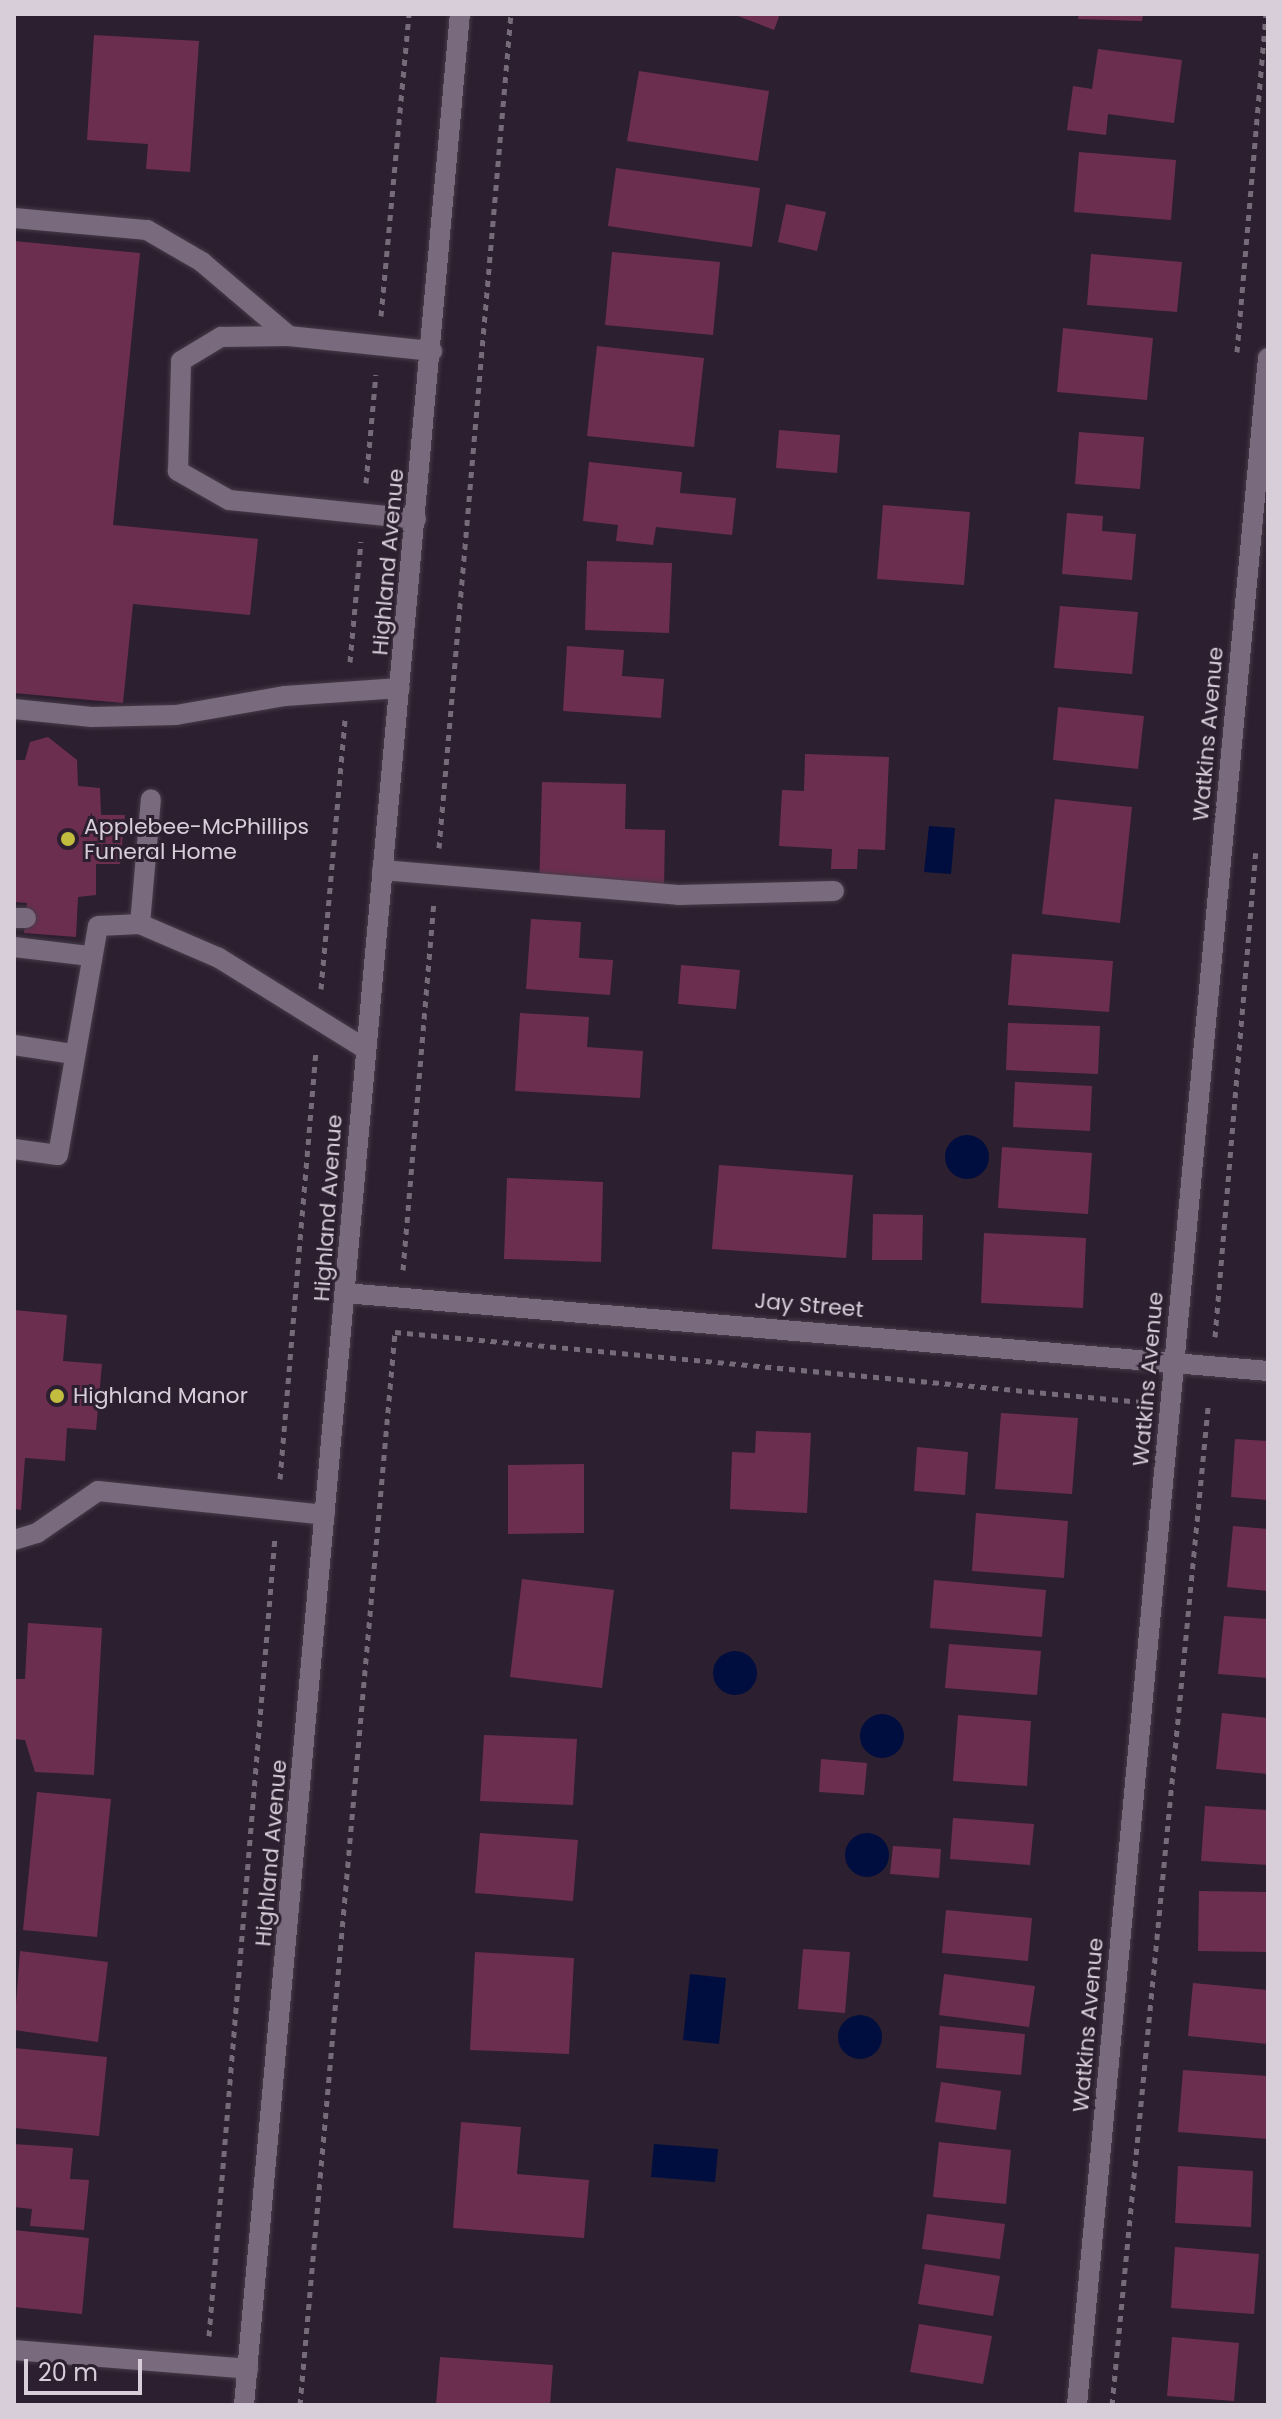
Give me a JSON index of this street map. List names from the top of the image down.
{
  "streets": {
    "street": ["Highland Avenue", "Watkins Avenue", "Jay Street"]
  },
  "crossings": [
    ["Highland Avenue", "Jay Street"],
    ["Watkins Avenue", "Jay Street"]
  ],
  "places": ["Applebee-McPhillips Funeral Home", "Highland Manor"],
  "scale_bar": "20 m"
}
